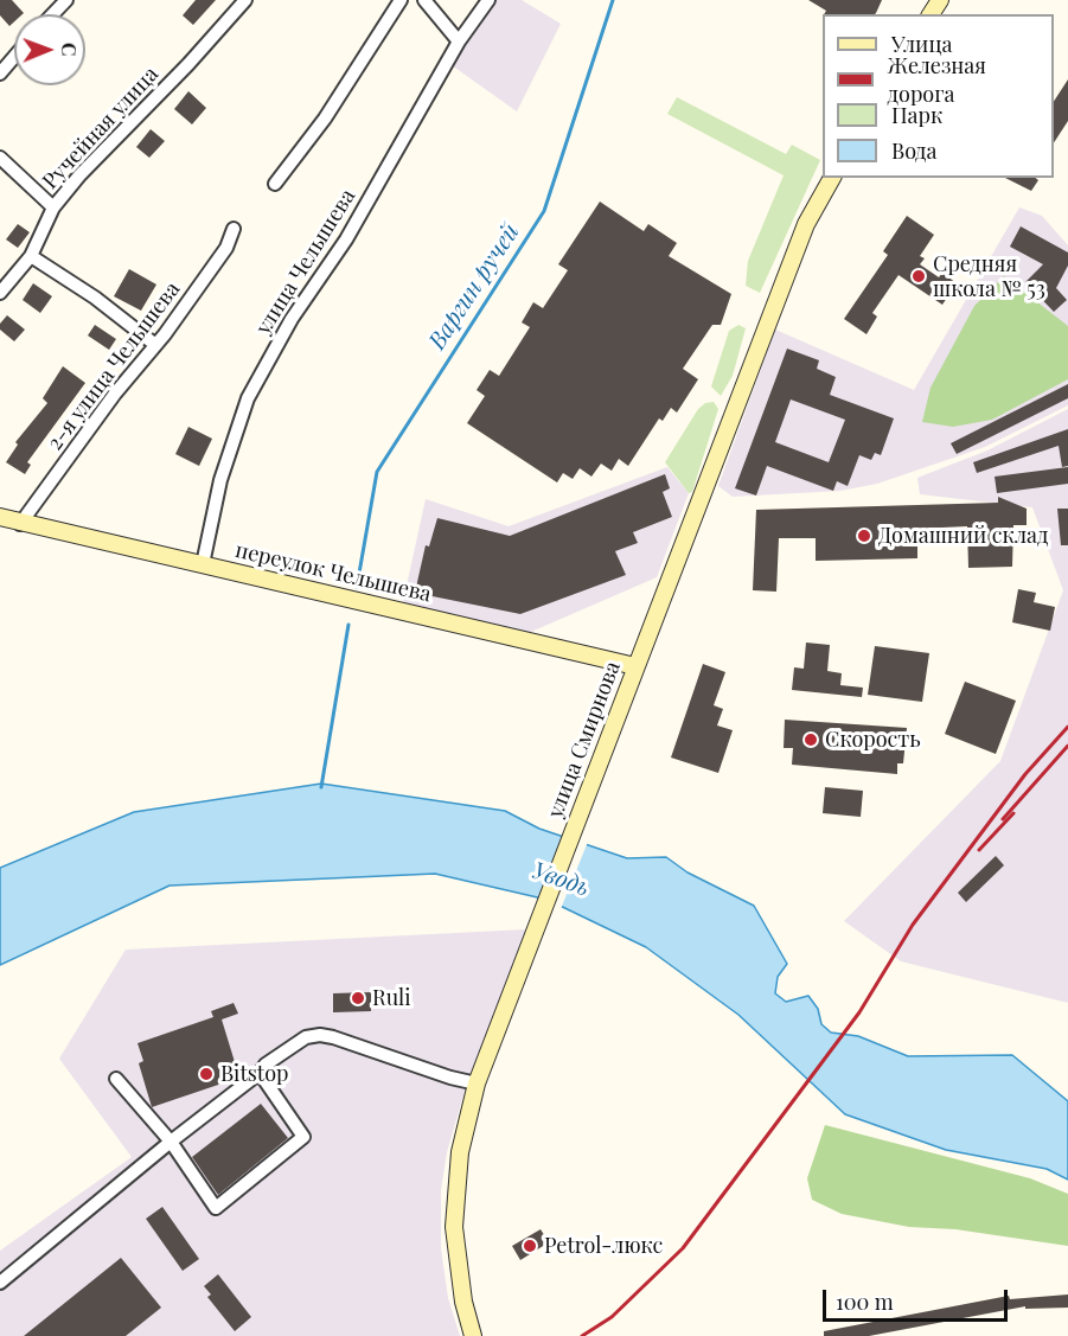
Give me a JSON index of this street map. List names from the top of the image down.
{
  "streets": {
    "main road": ["переулок Челышева", "улица Смирнова"],
    "street": ["Ручейная улица", "улица Челышева", "2-я улица Челышева"]
  },
  "crossings": [
    ["улица Челышева", "переулок Челышева"],
    ["2-я улица Челышева", "переулок Челышева"],
    ["переулок Челышева", "улица Смирнова"]
  ],
  "water": ["Варгин ручей", "Уводь"],
  "places": [
    "Средняя школа № 53",
    "Домашний склад",
    "Скорость",
    "Ruli",
    "Bitstop",
    "Petrol-люкс"
  ],
  "legend": [
    "Улица",
    "Железная дорога",
    "Парк",
    "Вода"
  ],
  "scale_bar": "100 m",
  "north": "right"
}
